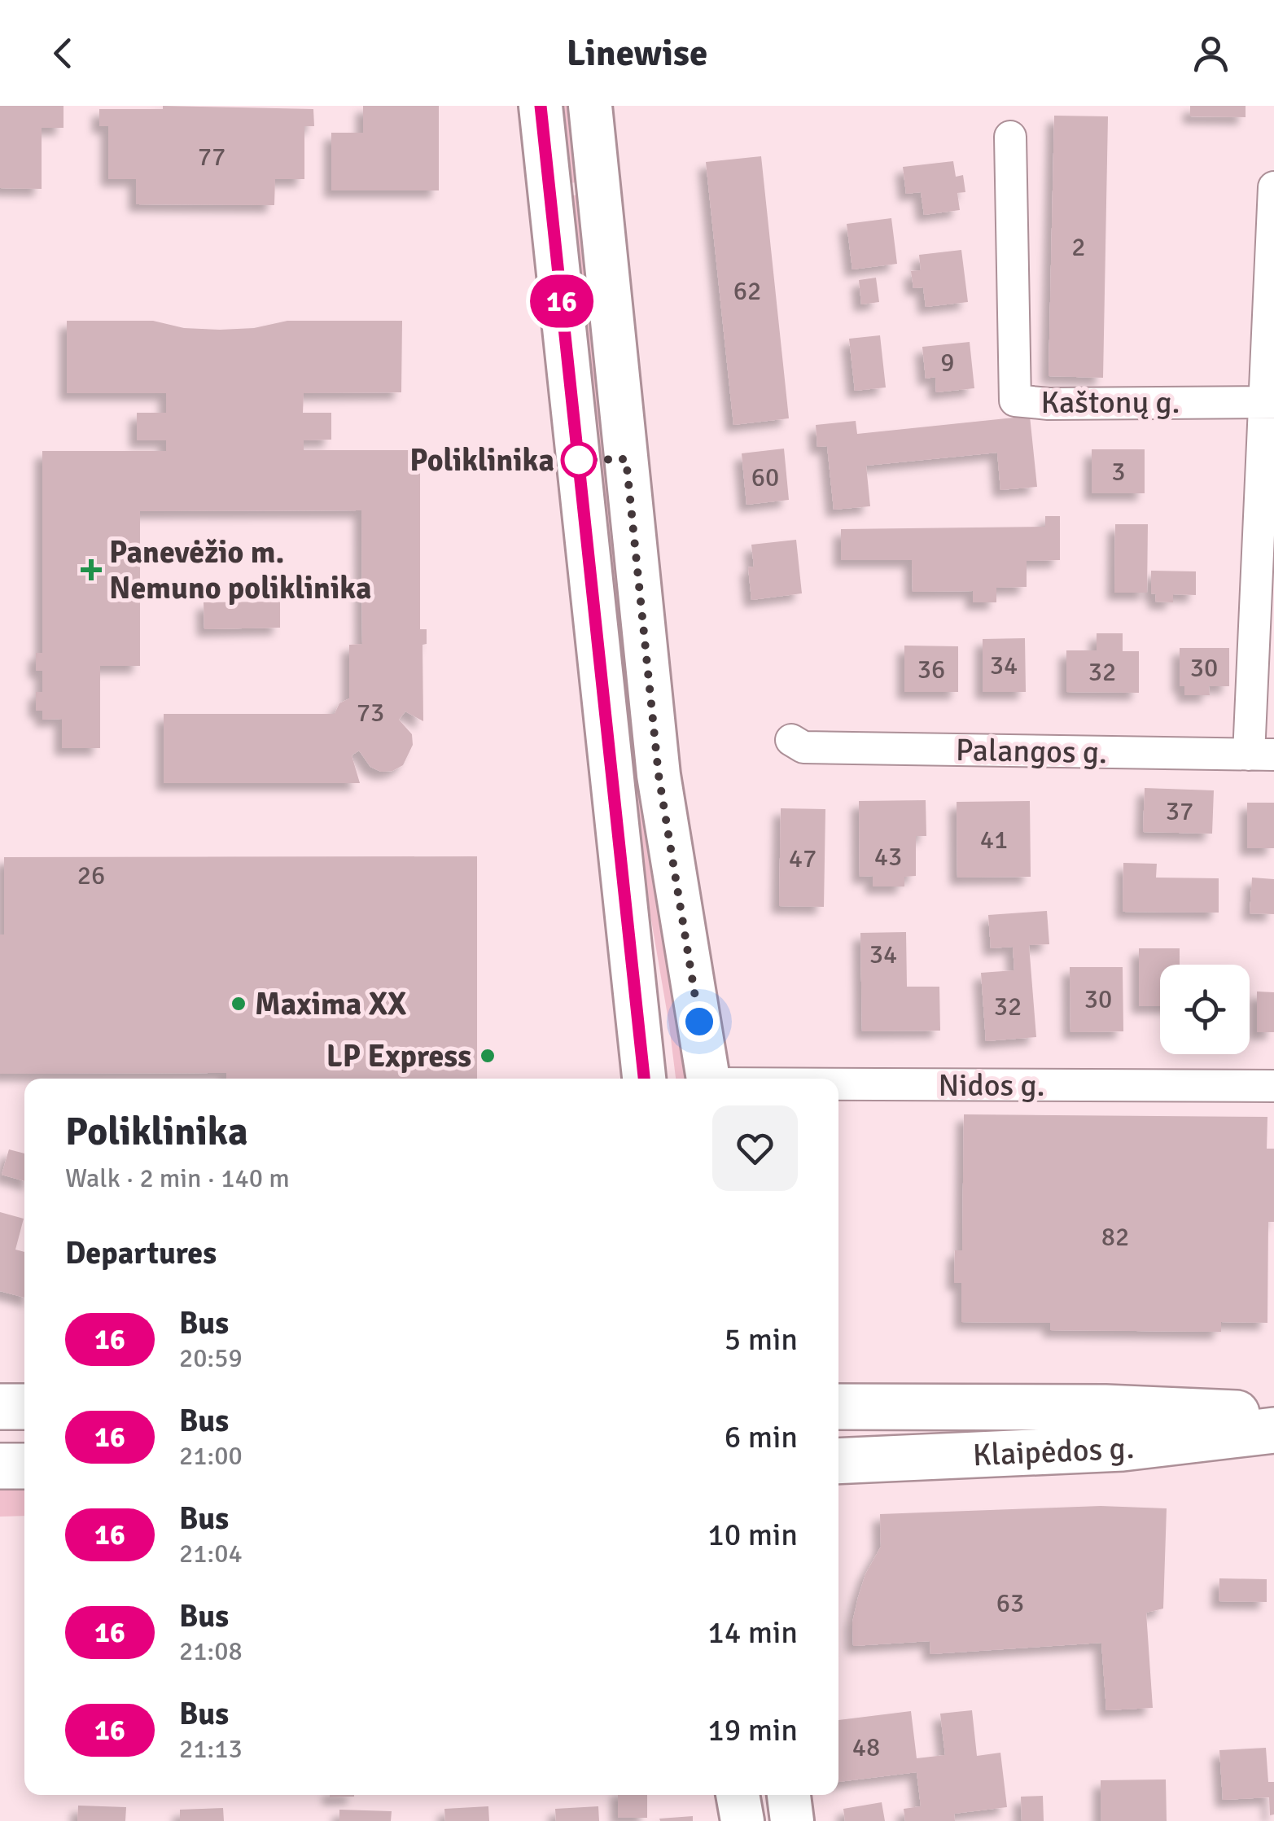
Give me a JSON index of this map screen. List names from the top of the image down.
{
  "streets": {
    "highway": ["Klaipėdos g."],
    "street": ["Kaštonų g.", "Palangos g.", "Nidos g."]
  },
  "places": {
    "other": ["Poliklinika", "Maxima XX", "LP Express"],
    "health": ["Panevėžio m. Nemuno poliklinika"]
  },
  "lines": ["bus line 16"],
  "house_numbers": [
    "77",
    "2",
    "62",
    "9",
    "3",
    "60",
    "34",
    "30",
    "36",
    "32",
    "73",
    "37",
    "41",
    "43",
    "47",
    "26",
    "34",
    "30",
    "32",
    "82",
    "63",
    "48"
  ],
  "page": {
    "header": "Linewise",
    "on_map": "16",
    "heading": [
      ["Poliklinika", "Walk · 2 min · 140 m"],
      "Departures"
    ],
    "list": [
      {
        "mark": "16",
        "name": "Bus",
        "note": "20:59",
        "value": "5 min"
      },
      {
        "mark": "16",
        "name": "Bus",
        "note": "21:00",
        "value": "6 min"
      },
      {
        "mark": "16",
        "name": "Bus",
        "note": "21:04",
        "value": "10 min"
      },
      {
        "mark": "16",
        "name": "Bus",
        "note": "21:08",
        "value": "14 min"
      },
      {
        "mark": "16",
        "name": "Bus",
        "note": "21:13",
        "value": "19 min"
      }
    ]
  }
}
